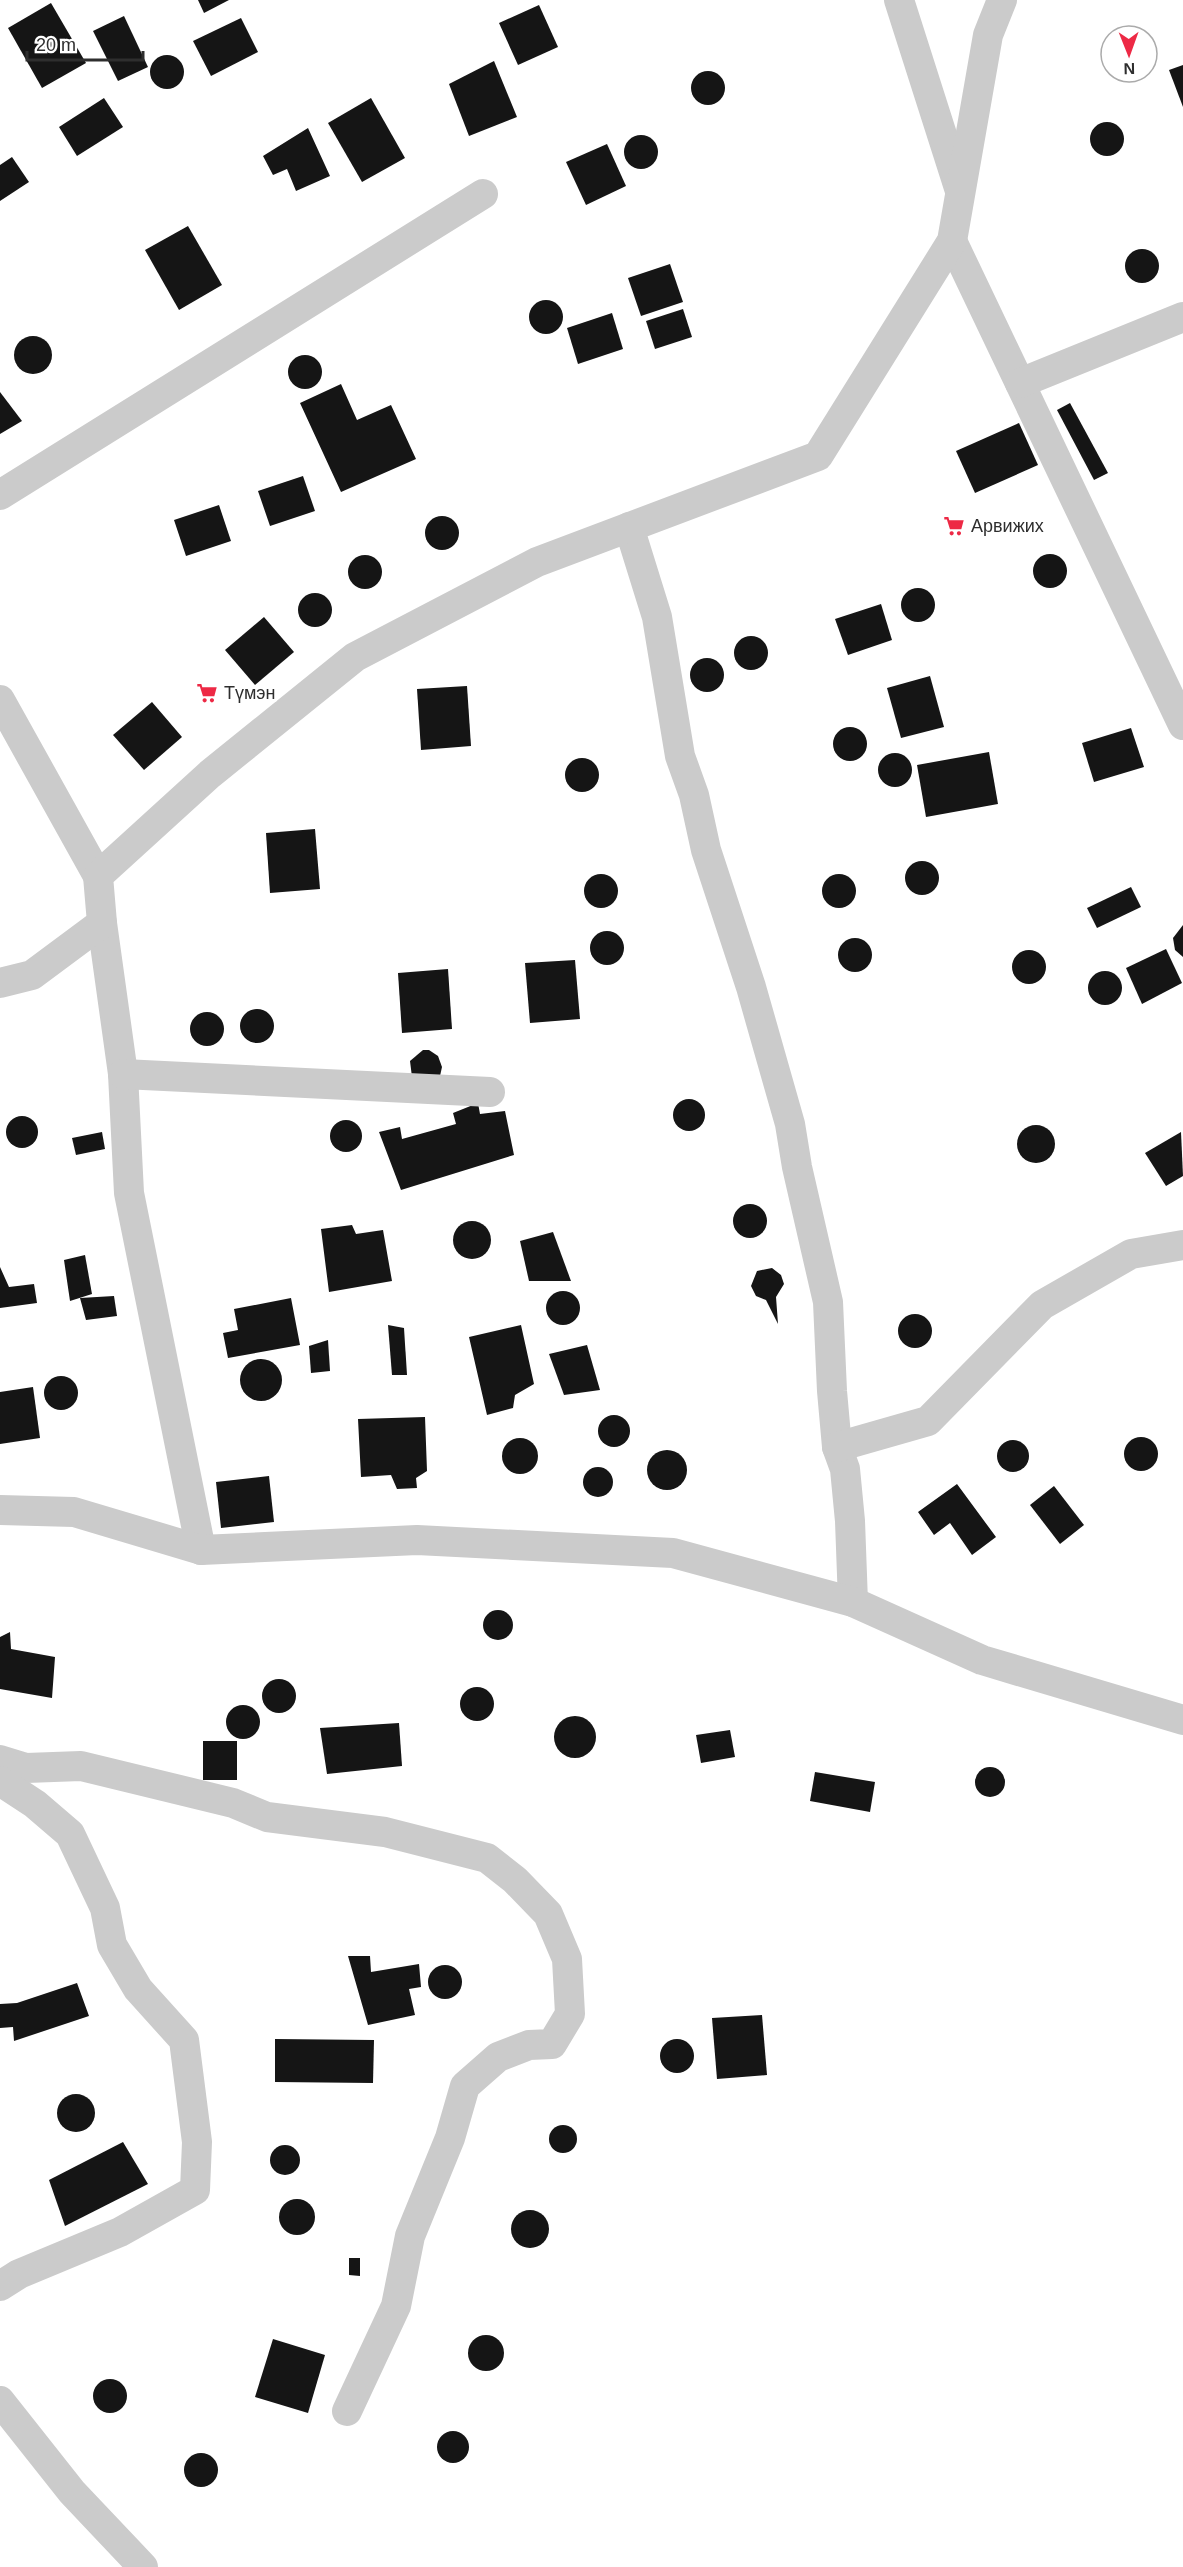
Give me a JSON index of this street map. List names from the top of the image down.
{
  "places": {
    "supermarket": ["Арвижих", "Түмэн"]
  },
  "scale_bar": "20 m",
  "north": "bottom"
}
